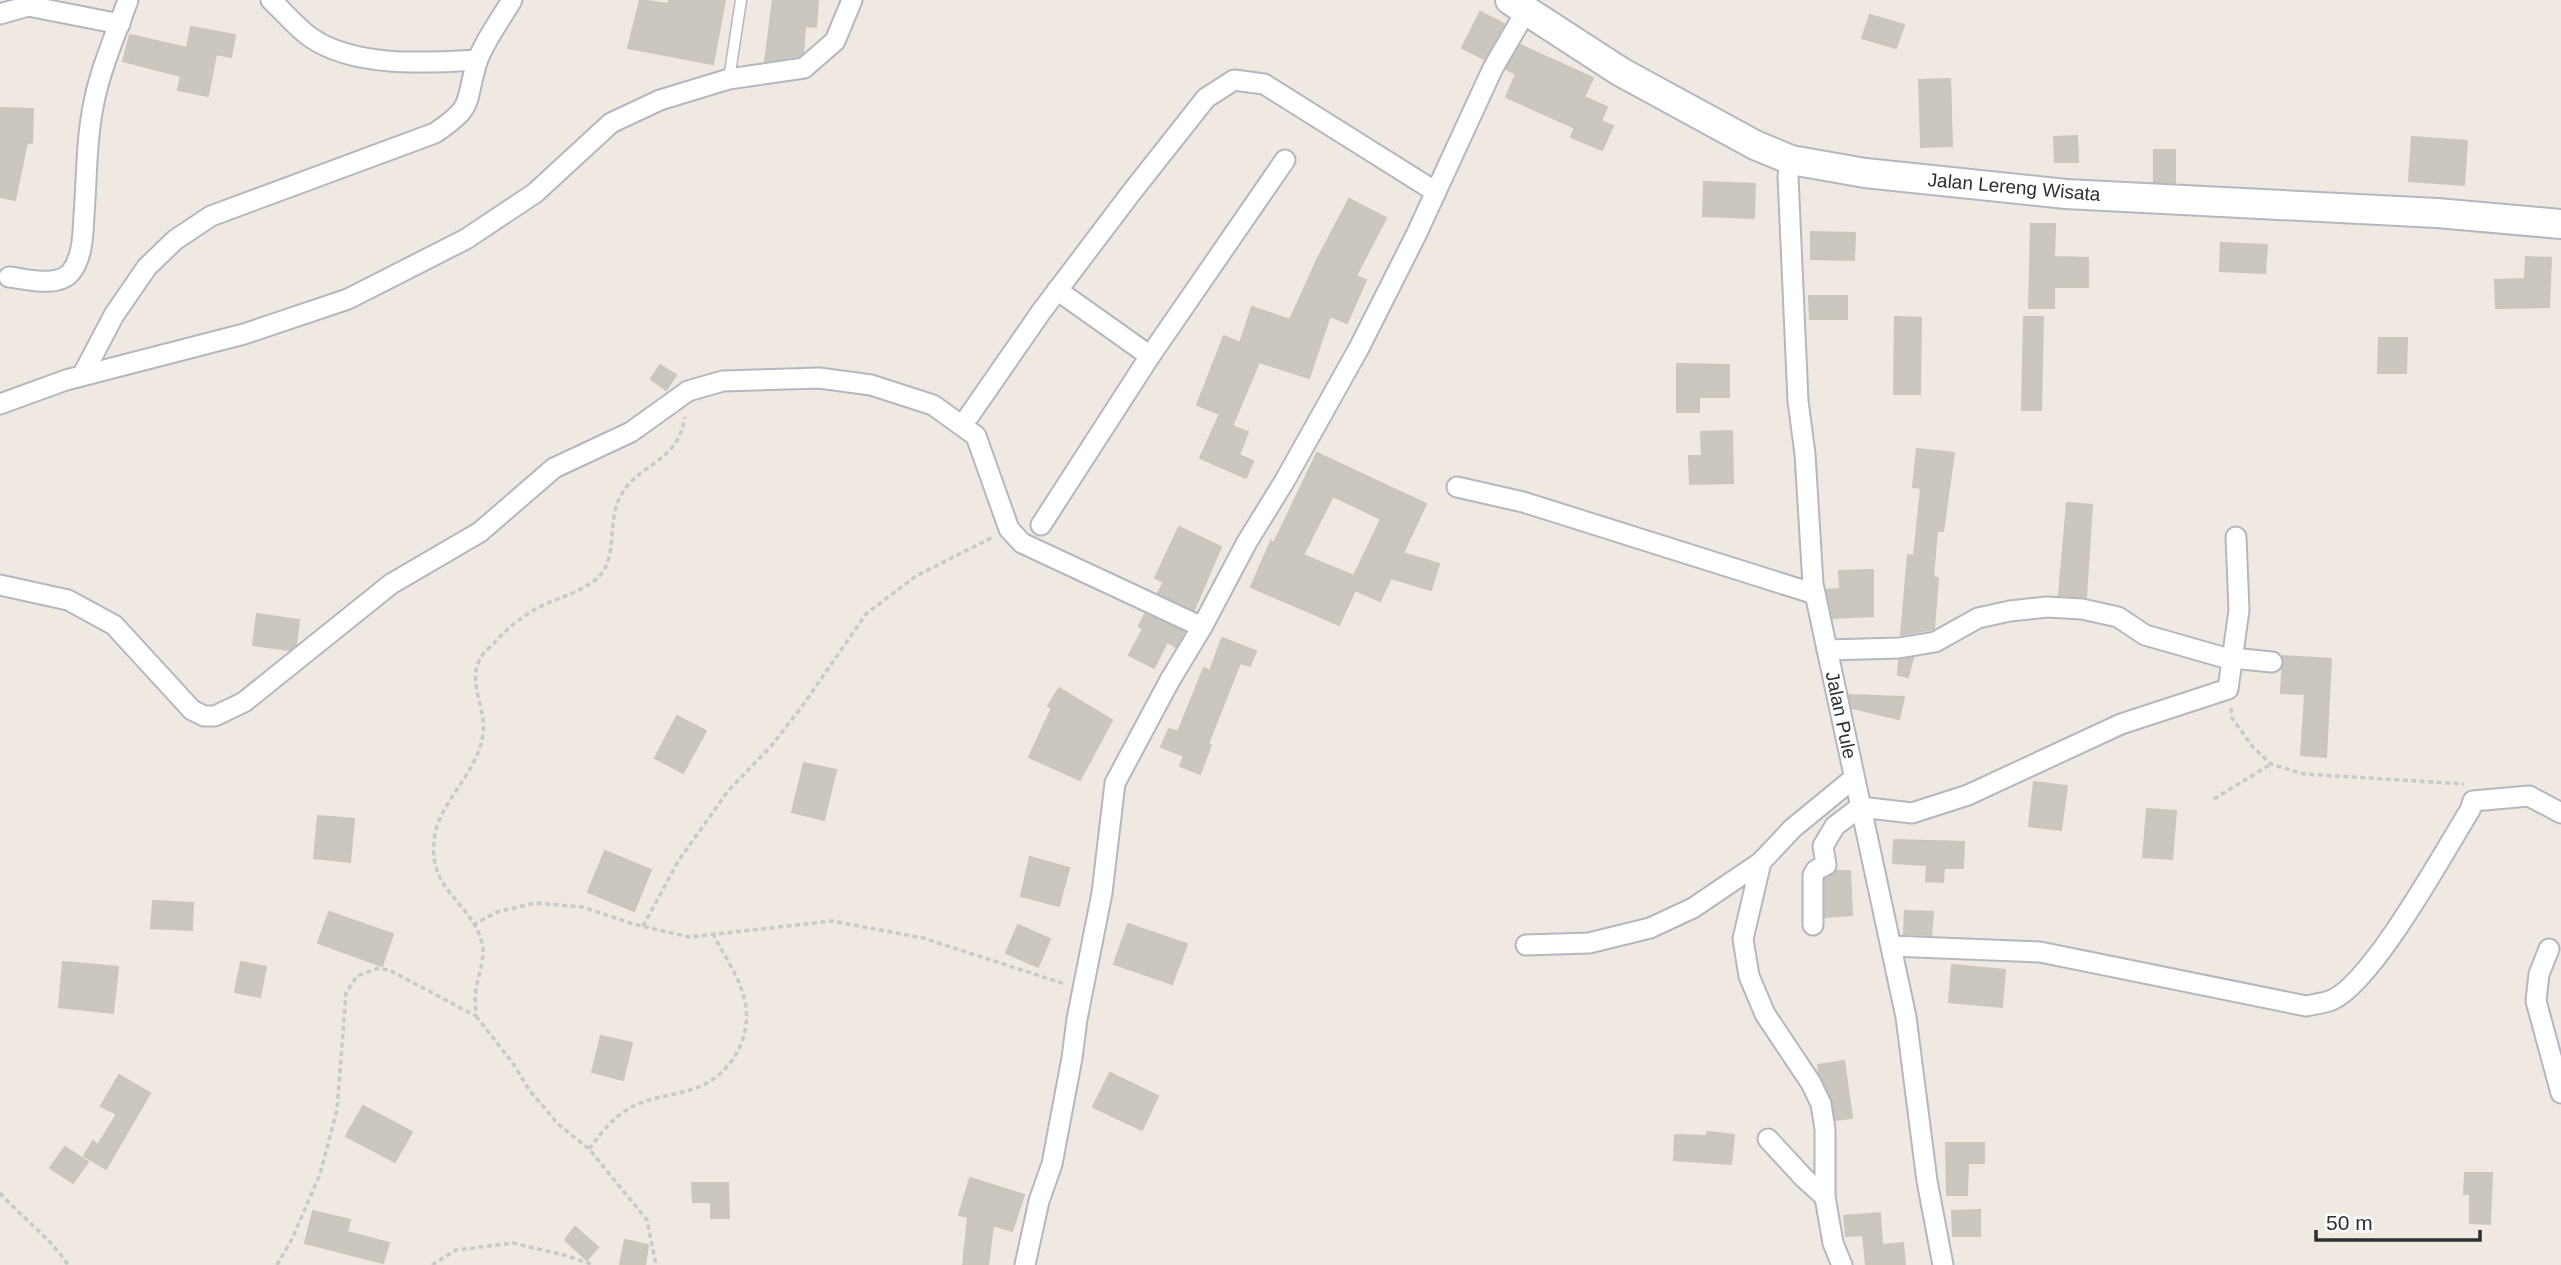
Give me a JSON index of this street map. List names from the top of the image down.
{
  "streets": {
    "main road": ["Jalan Lereng Wisata"],
    "street": ["Jalan Pule"]
  },
  "crossings": [
    ["Jalan Lereng Wisata", "Jalan Pule"]
  ],
  "scale_bar": "50 m"
}
